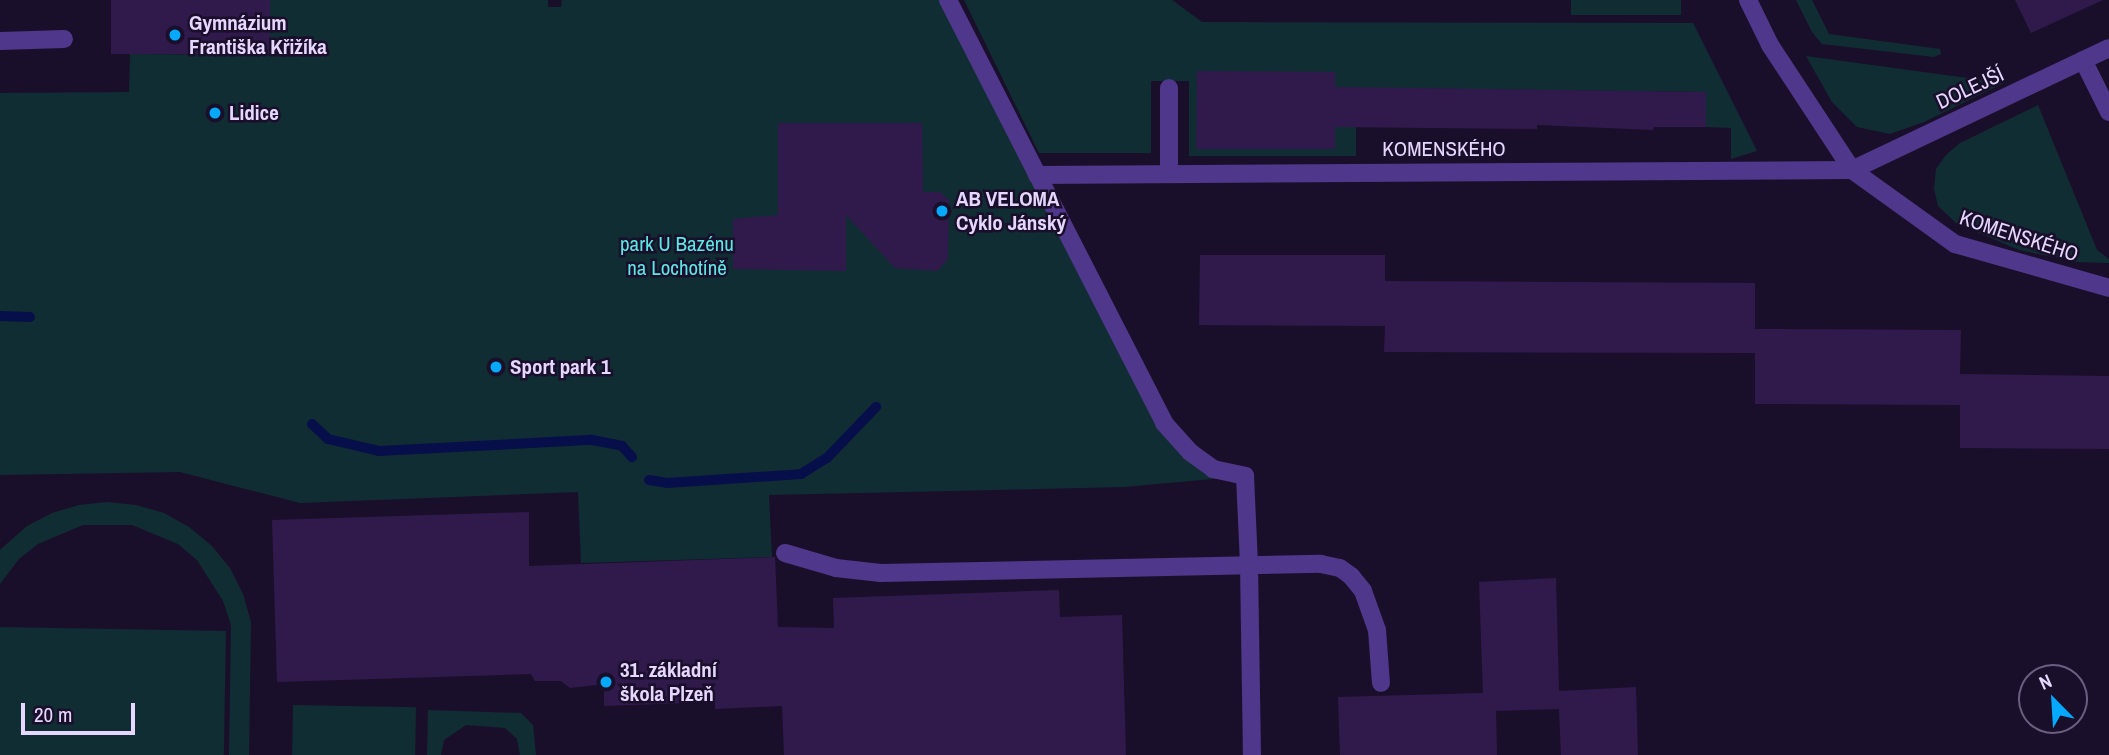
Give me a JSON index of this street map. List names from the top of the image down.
{
  "streets": {
    "street": ["DOLEJŠÍ", "KOMENSKÉHO"]
  },
  "crossings": [
    ["DOLEJŠÍ", "KOMENSKÉHO"]
  ],
  "parks": ["park U Bazénu na Lochotíně"],
  "places": [
    "Gymnázium Františka Křižíka",
    "Lidice",
    "AB VELOMA Cyklo Jánský",
    "Sport park 1",
    "31. základní škola Plzeň"
  ],
  "scale_bar": "20 m",
  "north": "top left"
}
